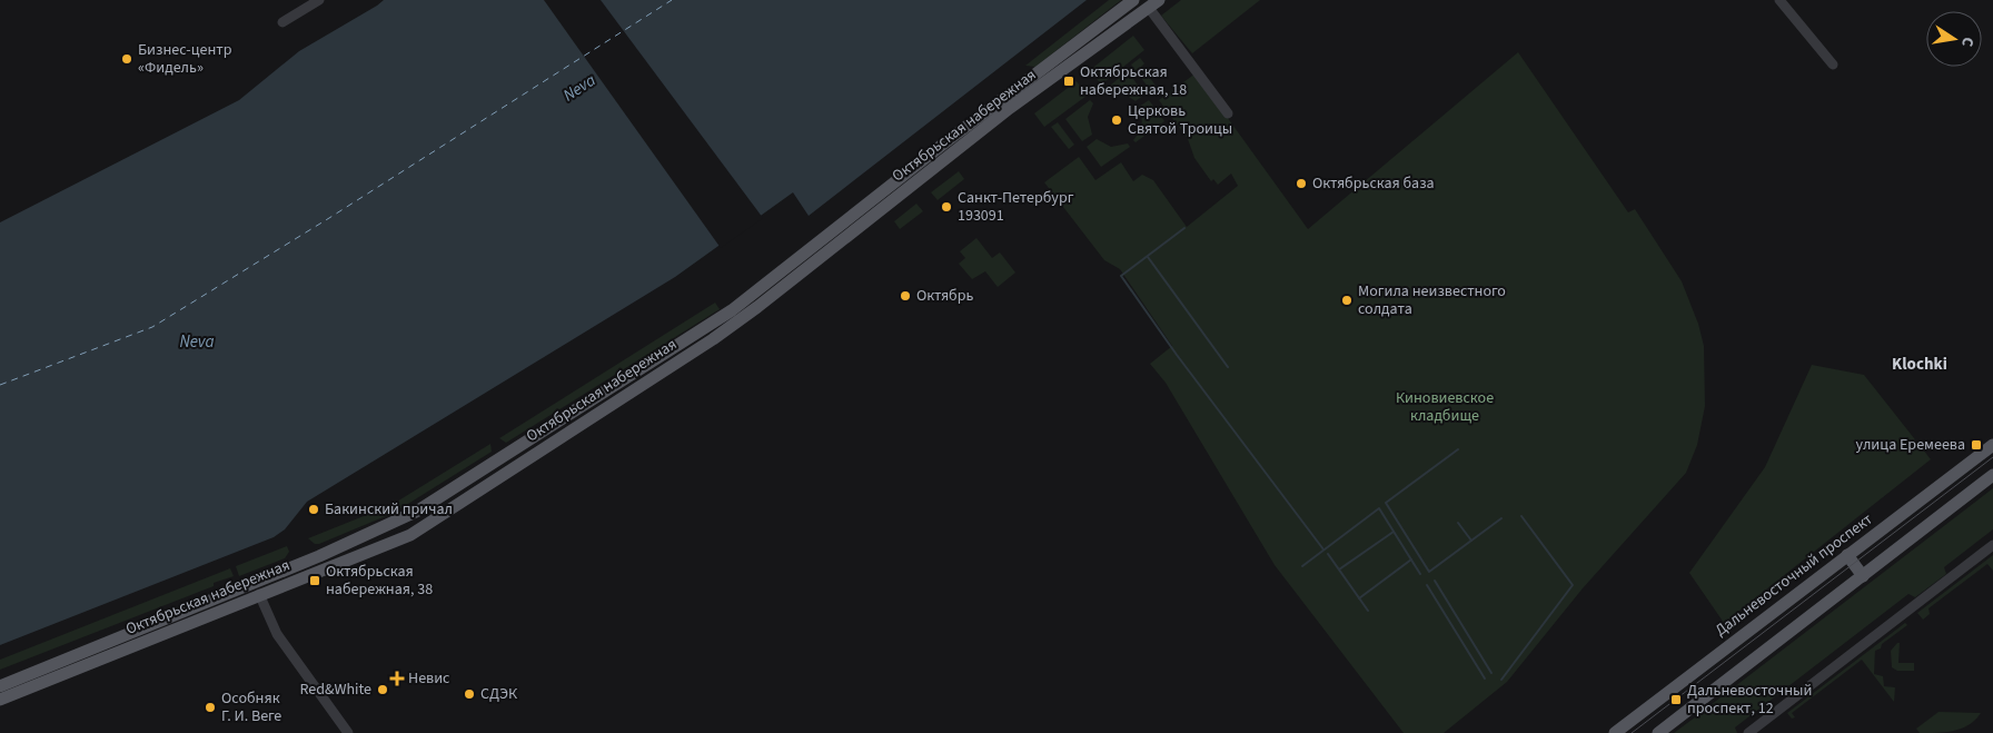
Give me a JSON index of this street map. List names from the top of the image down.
{
  "streets": {
    "main road": ["Октябрьская набережная", "Дальневосточный проспект"]
  },
  "districts": ["Klochki"],
  "water": ["Neva"],
  "parks": ["Киновиевское кладбище"],
  "places": {
    "other": [
      "Бизнес-центр «Фидель»",
      "Церковь Святой Троицы",
      "Октябрьская база",
      "Санкт-Петербург 193091",
      "Октябрь",
      "Могила неизвестного солдата",
      "Бакинский причал",
      "Red&White",
      "СДЭК",
      "Особняк Г. И. Веге"
    ],
    "transit": [
      "Октябрьская набережная, 18",
      "улица Еремеева",
      "Октябрьская набережная, 38",
      "Дальневосточный проспект, 12"
    ],
    "health": ["Невис"]
  },
  "north": "right"
}
